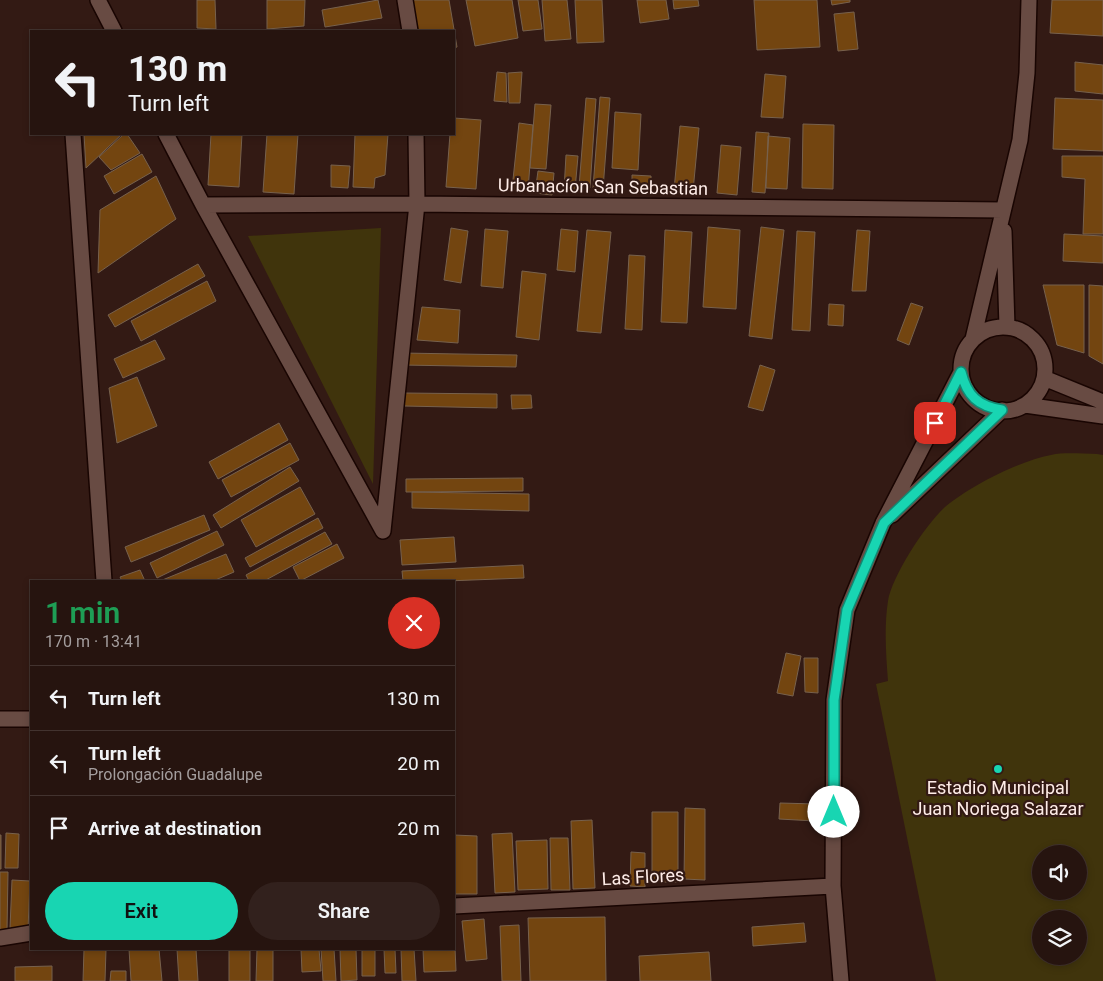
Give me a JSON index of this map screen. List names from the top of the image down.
{
  "streets": {
    "street": ["Urbanacíon San Sebastian", "Las Flores"]
  },
  "places": ["Estadio Municipal Juan Noriega Salazar"],
  "page": {
    "turn": ["130 m", "Turn left"],
    "heading": ["1 min", "170 m · 13:41"],
    "list": [
      {
        "name": "Turn left",
        "value": "130 m"
      },
      {
        "name": "Turn left",
        "note": "Prolongación Guadalupe",
        "value": "20 m"
      },
      {
        "name": "Arrive at destination",
        "value": "20 m"
      }
    ],
    "buttons": ["Exit", "Share"]
  }
}
